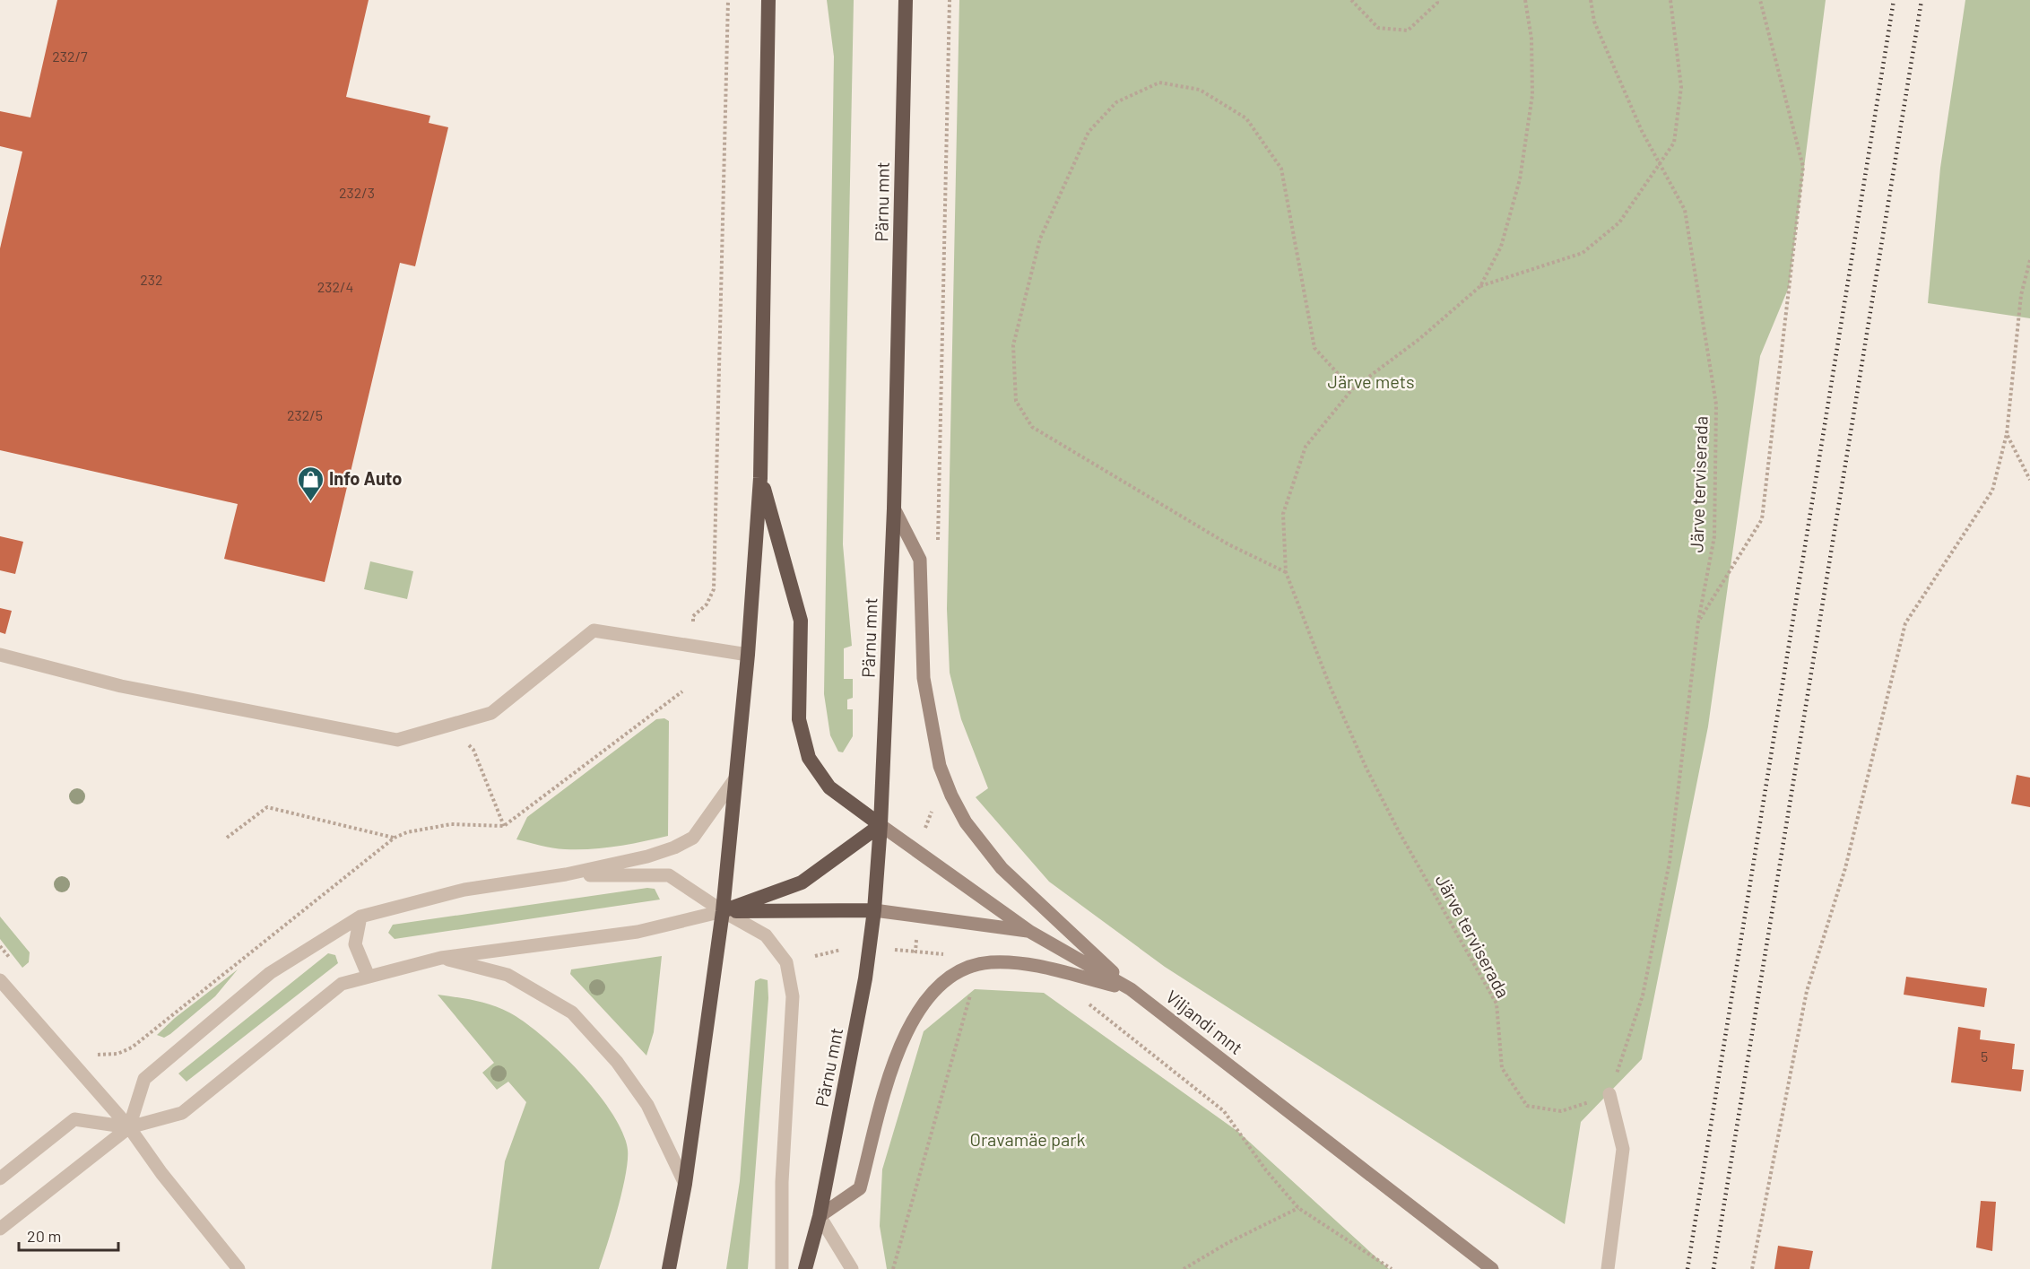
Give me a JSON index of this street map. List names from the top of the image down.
{
  "streets": {
    "highway": ["Pärnu mnt"],
    "main road": ["Viljandi mnt"],
    "path": ["Järve terviserada"]
  },
  "crossings": [
    ["Pärnu mnt", "Viljandi mnt"]
  ],
  "parks": ["Järve mets", "Oravamäe park"],
  "places": {
    "shop": ["Info Auto"]
  },
  "house_numbers": [
    "232/7",
    "232/3",
    "232",
    "232/4",
    "232/5",
    "5"
  ],
  "scale_bar": "20 m"
}
